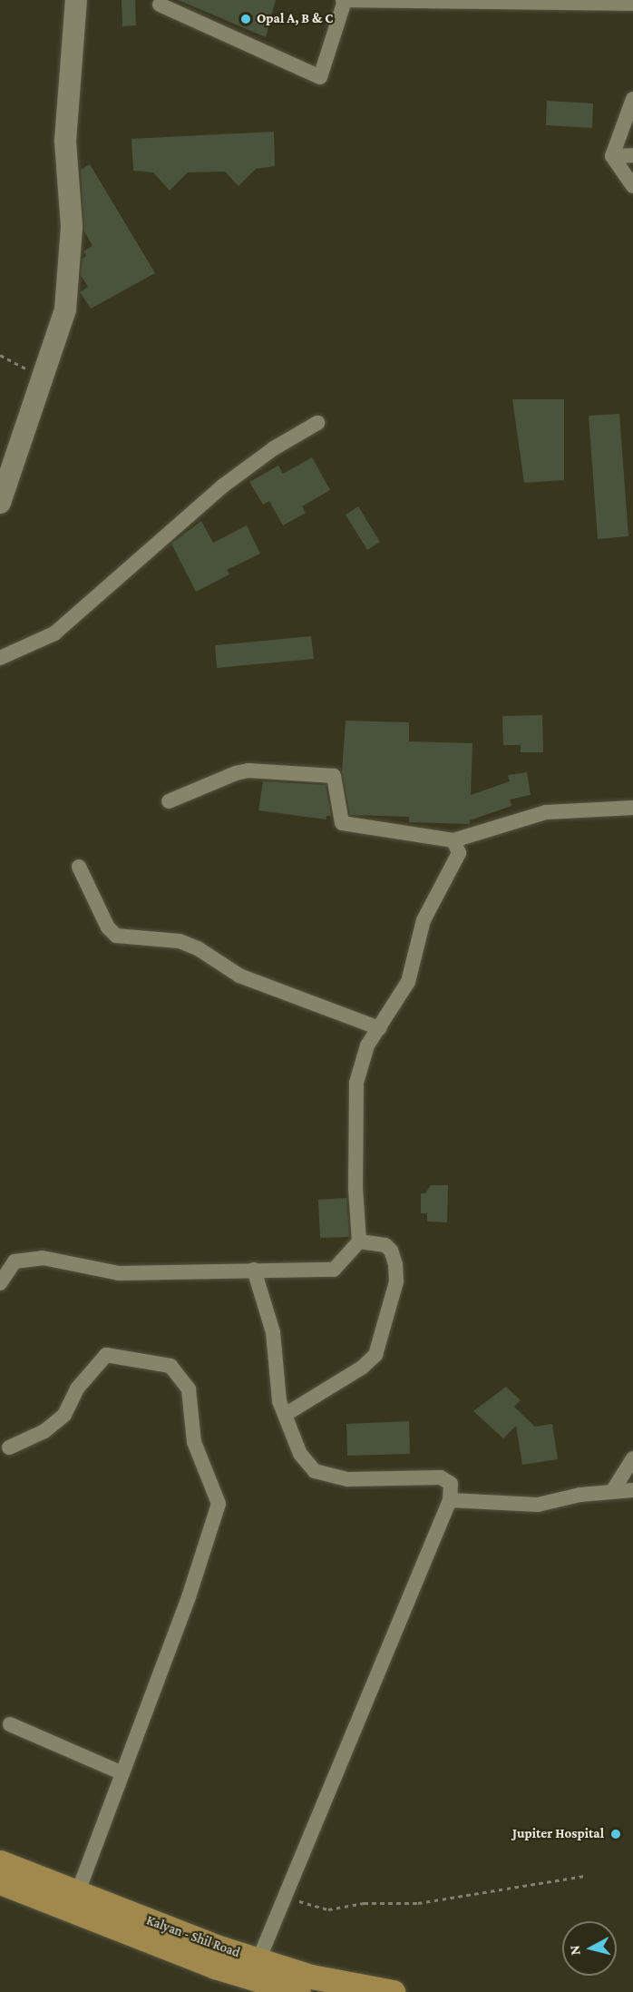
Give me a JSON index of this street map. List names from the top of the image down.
{
  "streets": {
    "main road": ["Kalyan - Shil Road"]
  },
  "places": ["Opal A, B & C", "Jupiter Hospital"],
  "north": "left"
}
